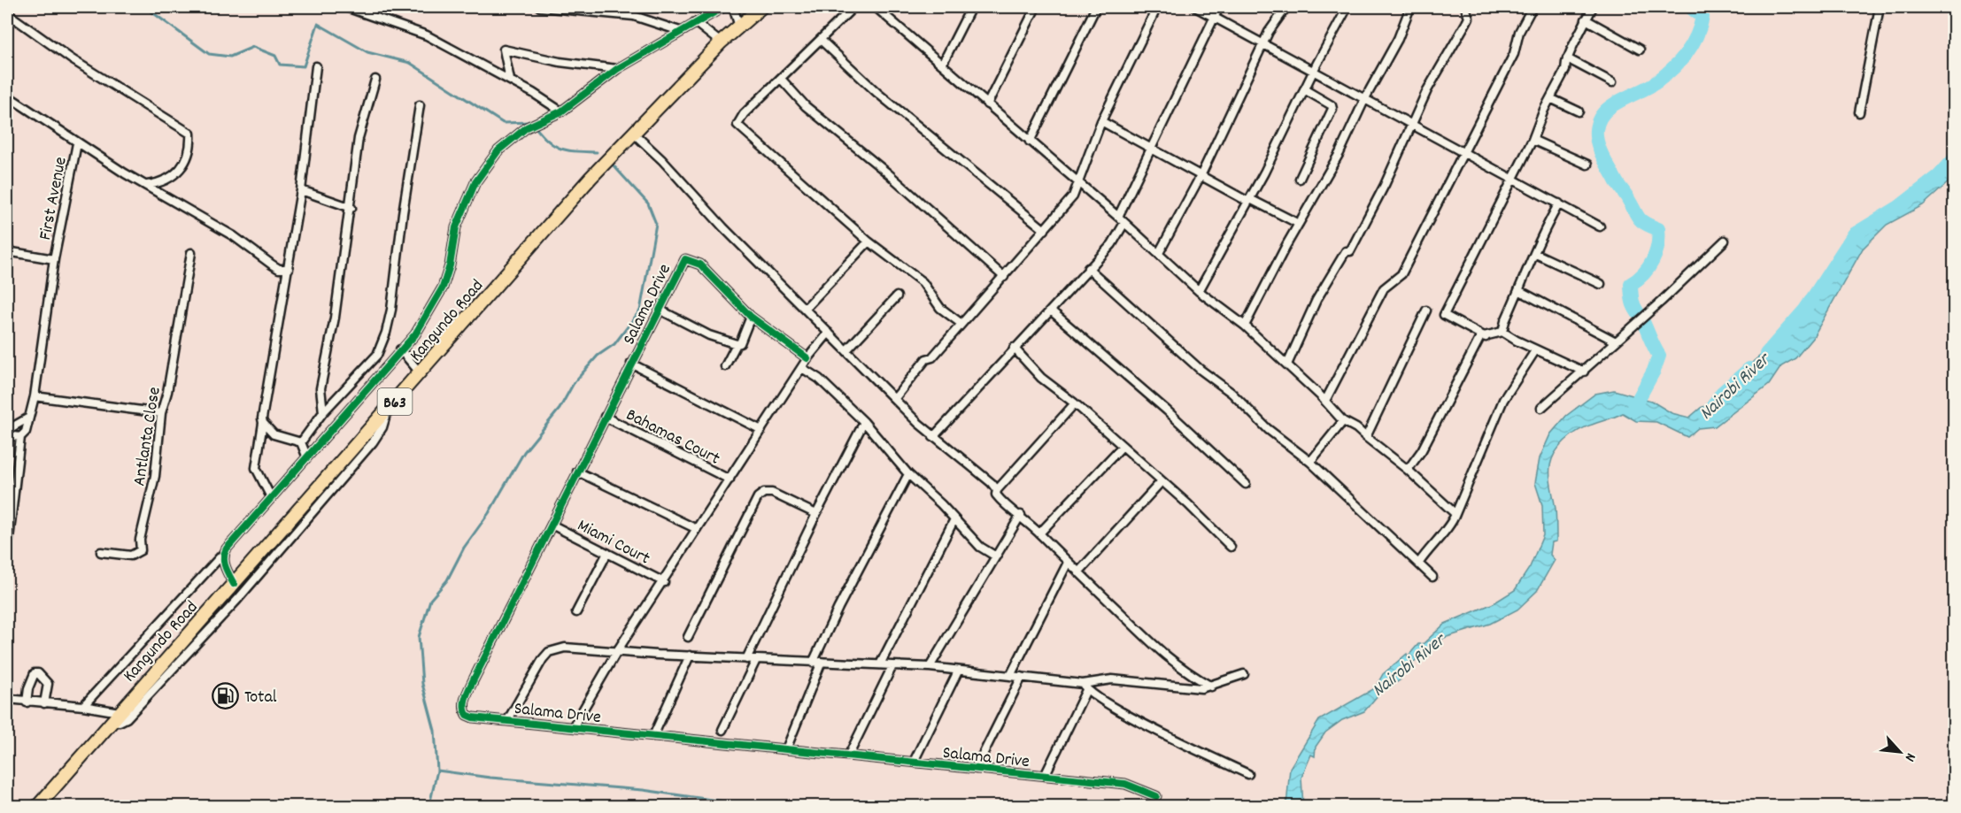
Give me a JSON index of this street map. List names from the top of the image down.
{
  "streets": {
    "highway": ["Kangundo Road", "B63"],
    "street": [
      "First Avenue",
      "Salama Drive",
      "Bahamas Court",
      "Antlanta Close",
      "Miami Court"
    ]
  },
  "crossings": [
    ["Salama Drive", "Bahamas Court"],
    ["Salama Drive", "Miami Court"]
  ],
  "water": ["Nairobi River"],
  "places": {
    "fuel station": ["Total"]
  },
  "north": "bottom right"
}
